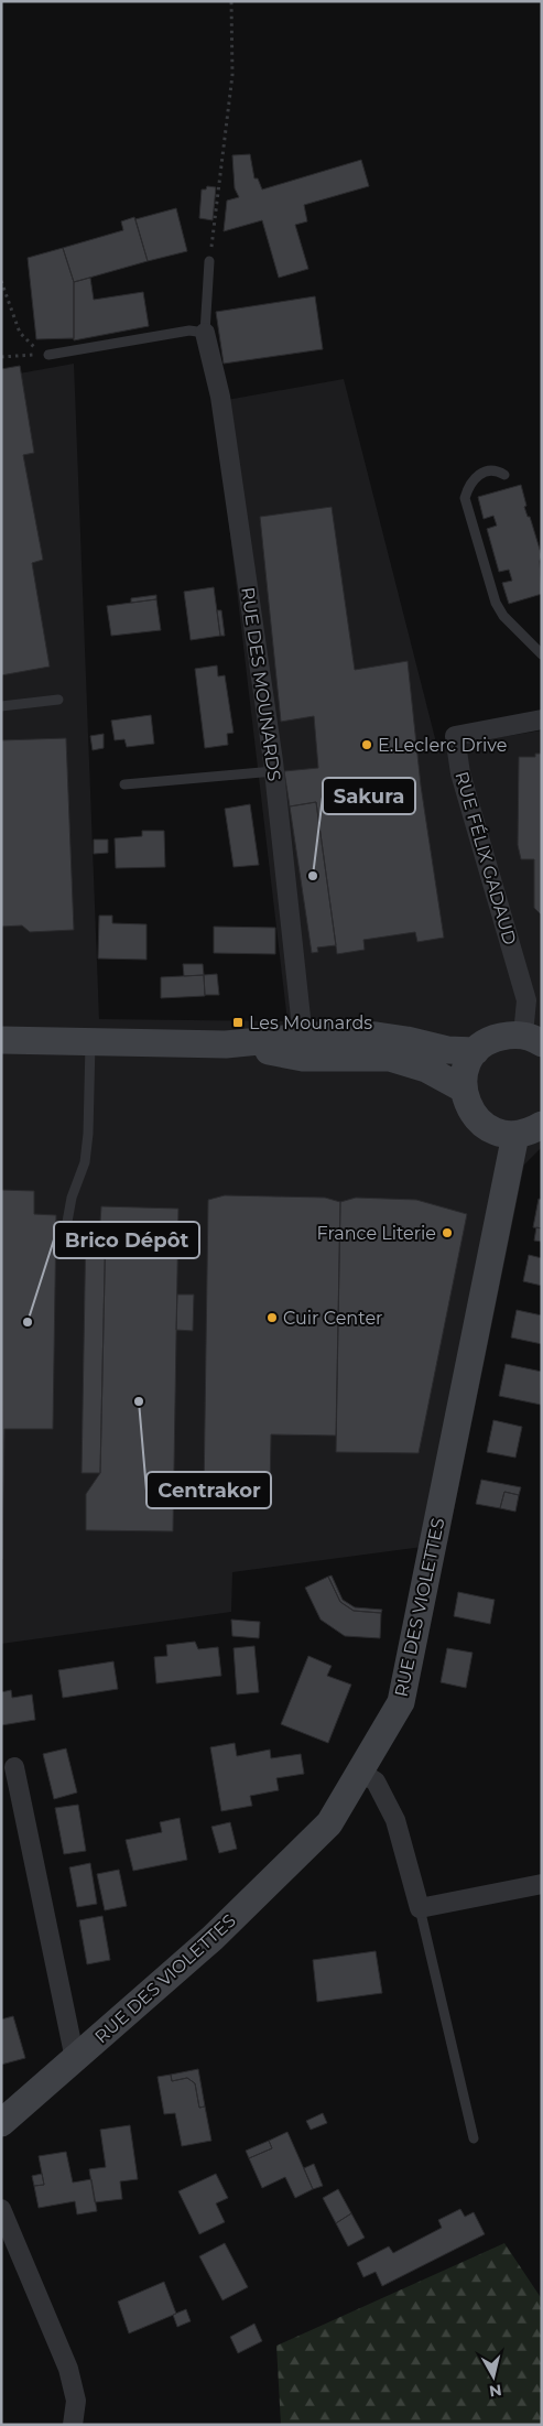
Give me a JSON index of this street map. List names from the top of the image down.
{
  "streets": {
    "street": ["RUE DES MOUNARDS", "RUE FÉLIX GADAUD", "RUE DES VIOLETTES"]
  },
  "places": {
    "other": [
      "E.Leclerc Drive",
      "Sakura",
      "France Literie",
      "Cuir Center",
      "Brico Dépôt",
      "Centrakor"
    ],
    "transit": ["Les Mounards"]
  },
  "north": "bottom"
}
